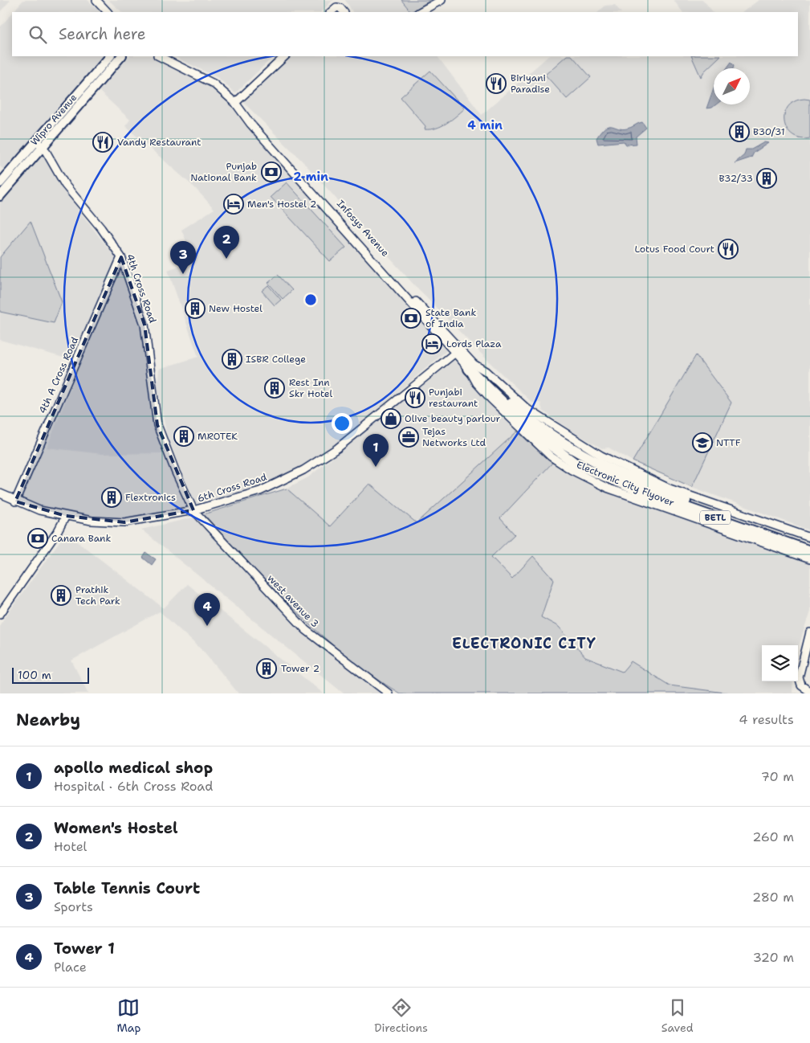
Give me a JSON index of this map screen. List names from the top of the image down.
{
  "streets": {
    "highway": ["Electronic City Flyover", "BETL"],
    "main road": ["Wipro Avenue"],
    "street": [
      "Infosys Avenue",
      "4th Cross Road",
      "4th A Cross Road",
      "6th Cross Road",
      "west avenue 3"
    ]
  },
  "crossings": [
    ["Wipro Avenue", "4th Cross Road"],
    ["Infosys Avenue", "Electronic City Flyover"],
    ["Infosys Avenue", "6th Cross Road"],
    ["4th Cross Road", "4th A Cross Road"],
    ["4th Cross Road", "6th Cross Road"],
    ["4th Cross Road", "west avenue 3"],
    ["4th A Cross Road", "6th Cross Road"],
    ["6th Cross Road", "west avenue 3"]
  ],
  "districts": ["ELECTRONIC CITY"],
  "places": {
    "restaurant": [
      "Biriyani Paradise",
      "Vandy Restaurant",
      "Lotus Food Court",
      "Punjabi restaurant"
    ],
    "building": [
      "B30/31",
      "B32/33",
      "New Hostel",
      "ISBR College",
      "Rest Inn Skr Hotel",
      "MROTEK",
      "Flextronics",
      "Prathik Tech Park",
      "Tower 2"
    ],
    "bank": ["Punjab National Bank", "State Bank of India", "Canara Bank"],
    "hotel": ["Men's Hostel 2", "Lords Plaza"],
    "shop": ["Olive beauty parlour"],
    "office": ["Tejas Networks Ltd"],
    "school or university": ["NTTF"]
  },
  "scale_bar": "100 m",
  "north": "top right",
  "page": {
    "search": "Search here",
    "pins": [
      "2",
      "3",
      "1",
      "4"
    ],
    "scale": "100 m",
    "heading": ["Nearby", "4 results"],
    "list": [
      {
        "mark": "1",
        "name": "apollo medical shop",
        "note": "Hospital · 6th Cross Road",
        "value": "70 m"
      },
      {
        "mark": "2",
        "name": "Women's Hostel",
        "note": "Hotel",
        "value": "260 m"
      },
      {
        "mark": "3",
        "name": "Table Tennis Court",
        "note": "Sports",
        "value": "280 m"
      },
      {
        "mark": "4",
        "name": "Tower 1",
        "note": "Place",
        "value": "320 m"
      }
    ],
    "nav": ["Map", "Directions", "Saved"]
  },
  "rings": ["4 min", "2 min"]
}
